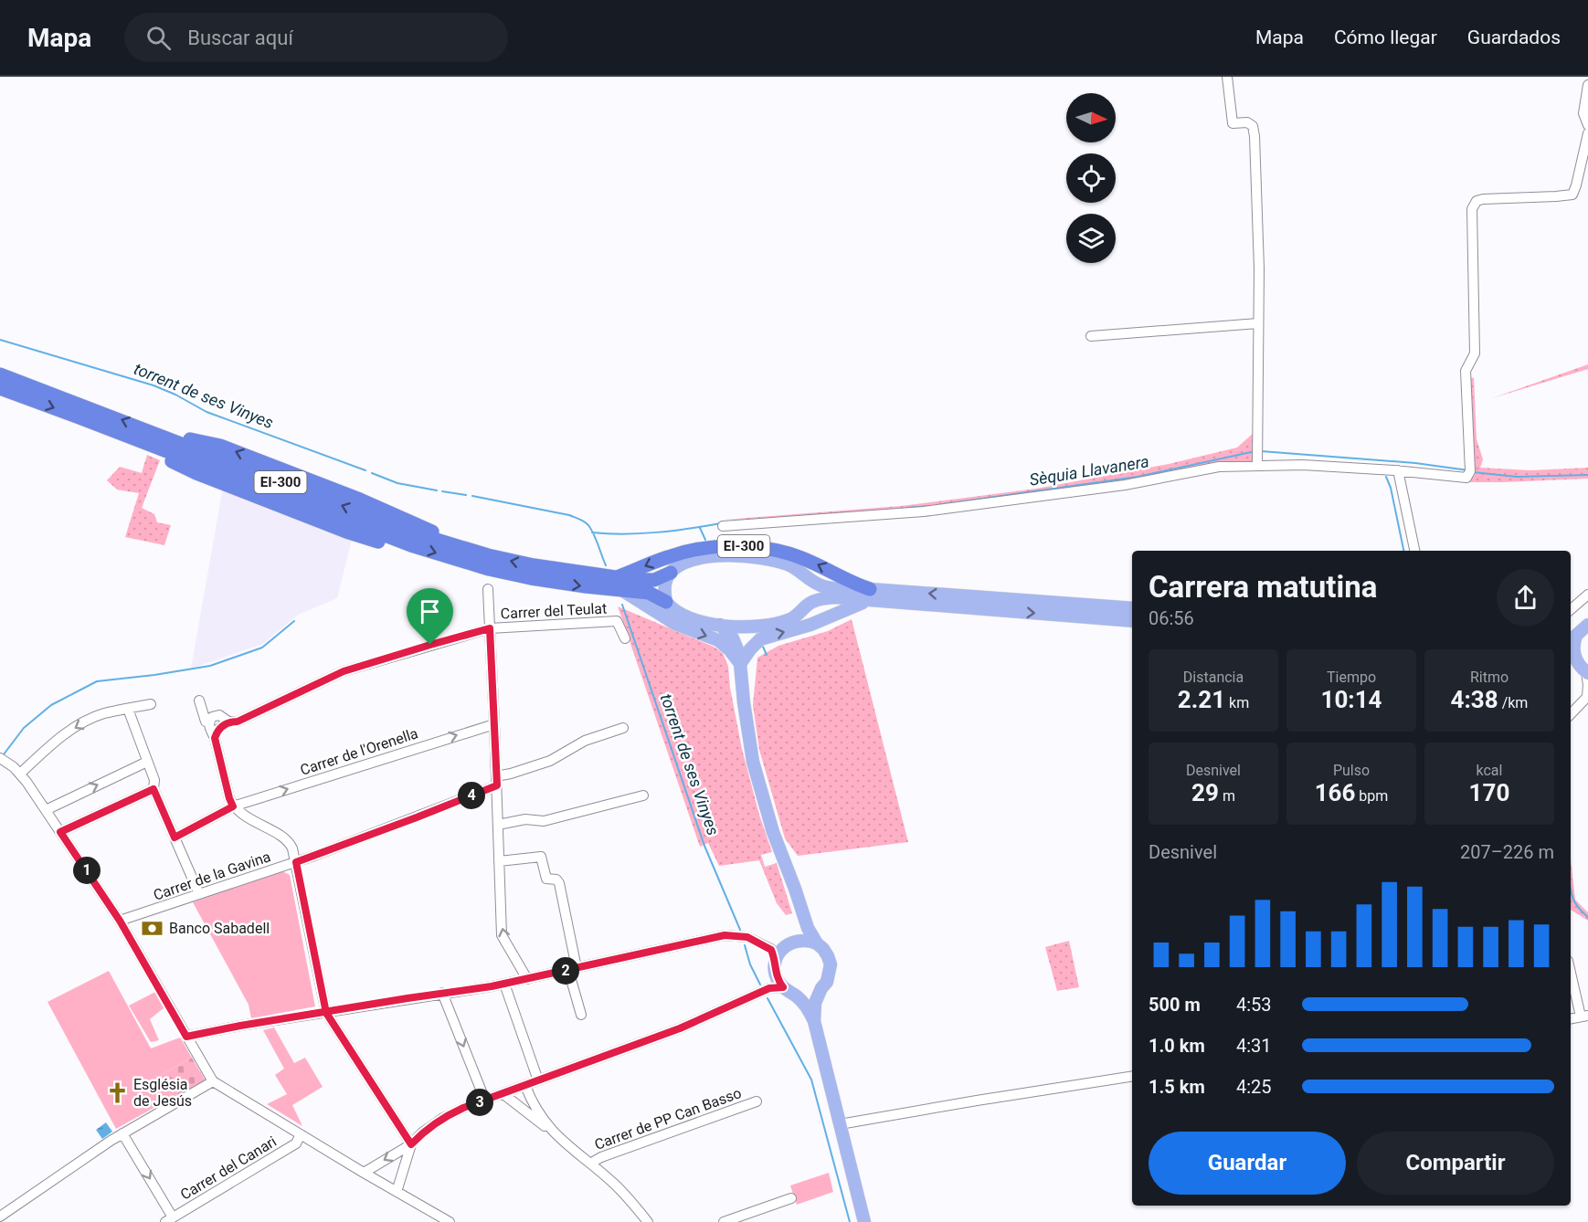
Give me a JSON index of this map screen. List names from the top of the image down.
{
  "streets": {
    "highway": ["EI-300"],
    "street": [
      "Carrer del Teulat",
      "Carrer de l'Orenella",
      "Carrer de la Gavina",
      "Carrer de PP Can Basso",
      "Carrer del Canari"
    ]
  },
  "one_way": ["Carrer de l'Orenella"],
  "water": ["torrent de ses Vinyes", "Sèquia Llavanera"],
  "places": {
    "bank": ["Banco Sabadell"],
    "church": ["Església de Jesús"]
  },
  "north": "right",
  "page": {
    "header": "Mapa",
    "search": "Buscar aquí",
    "nav": ["Mapa", "Cómo llegar", "Guardados"],
    "heading": ["Carrera matutina", "06:56"],
    "stats": [
      ["Distancia", "2.21 km"],
      ["Tiempo", "10:14"],
      ["Ritmo", "4:38 /km"],
      ["Desnivel", "29 m"],
      ["Pulso", "166 bpm"],
      ["kcal", "170"]
    ],
    "pins": [
      "4",
      "1",
      "2",
      "3"
    ],
    "chart": ["Desnivel", "207–226 m"],
    "list": [
      {
        "name": "500 m",
        "note": "4:53"
      },
      {
        "name": "1.0 km",
        "note": "4:31"
      },
      {
        "name": "1.5 km",
        "note": "4:25"
      }
    ],
    "buttons": ["Guardar", "Compartir"]
  }
}
